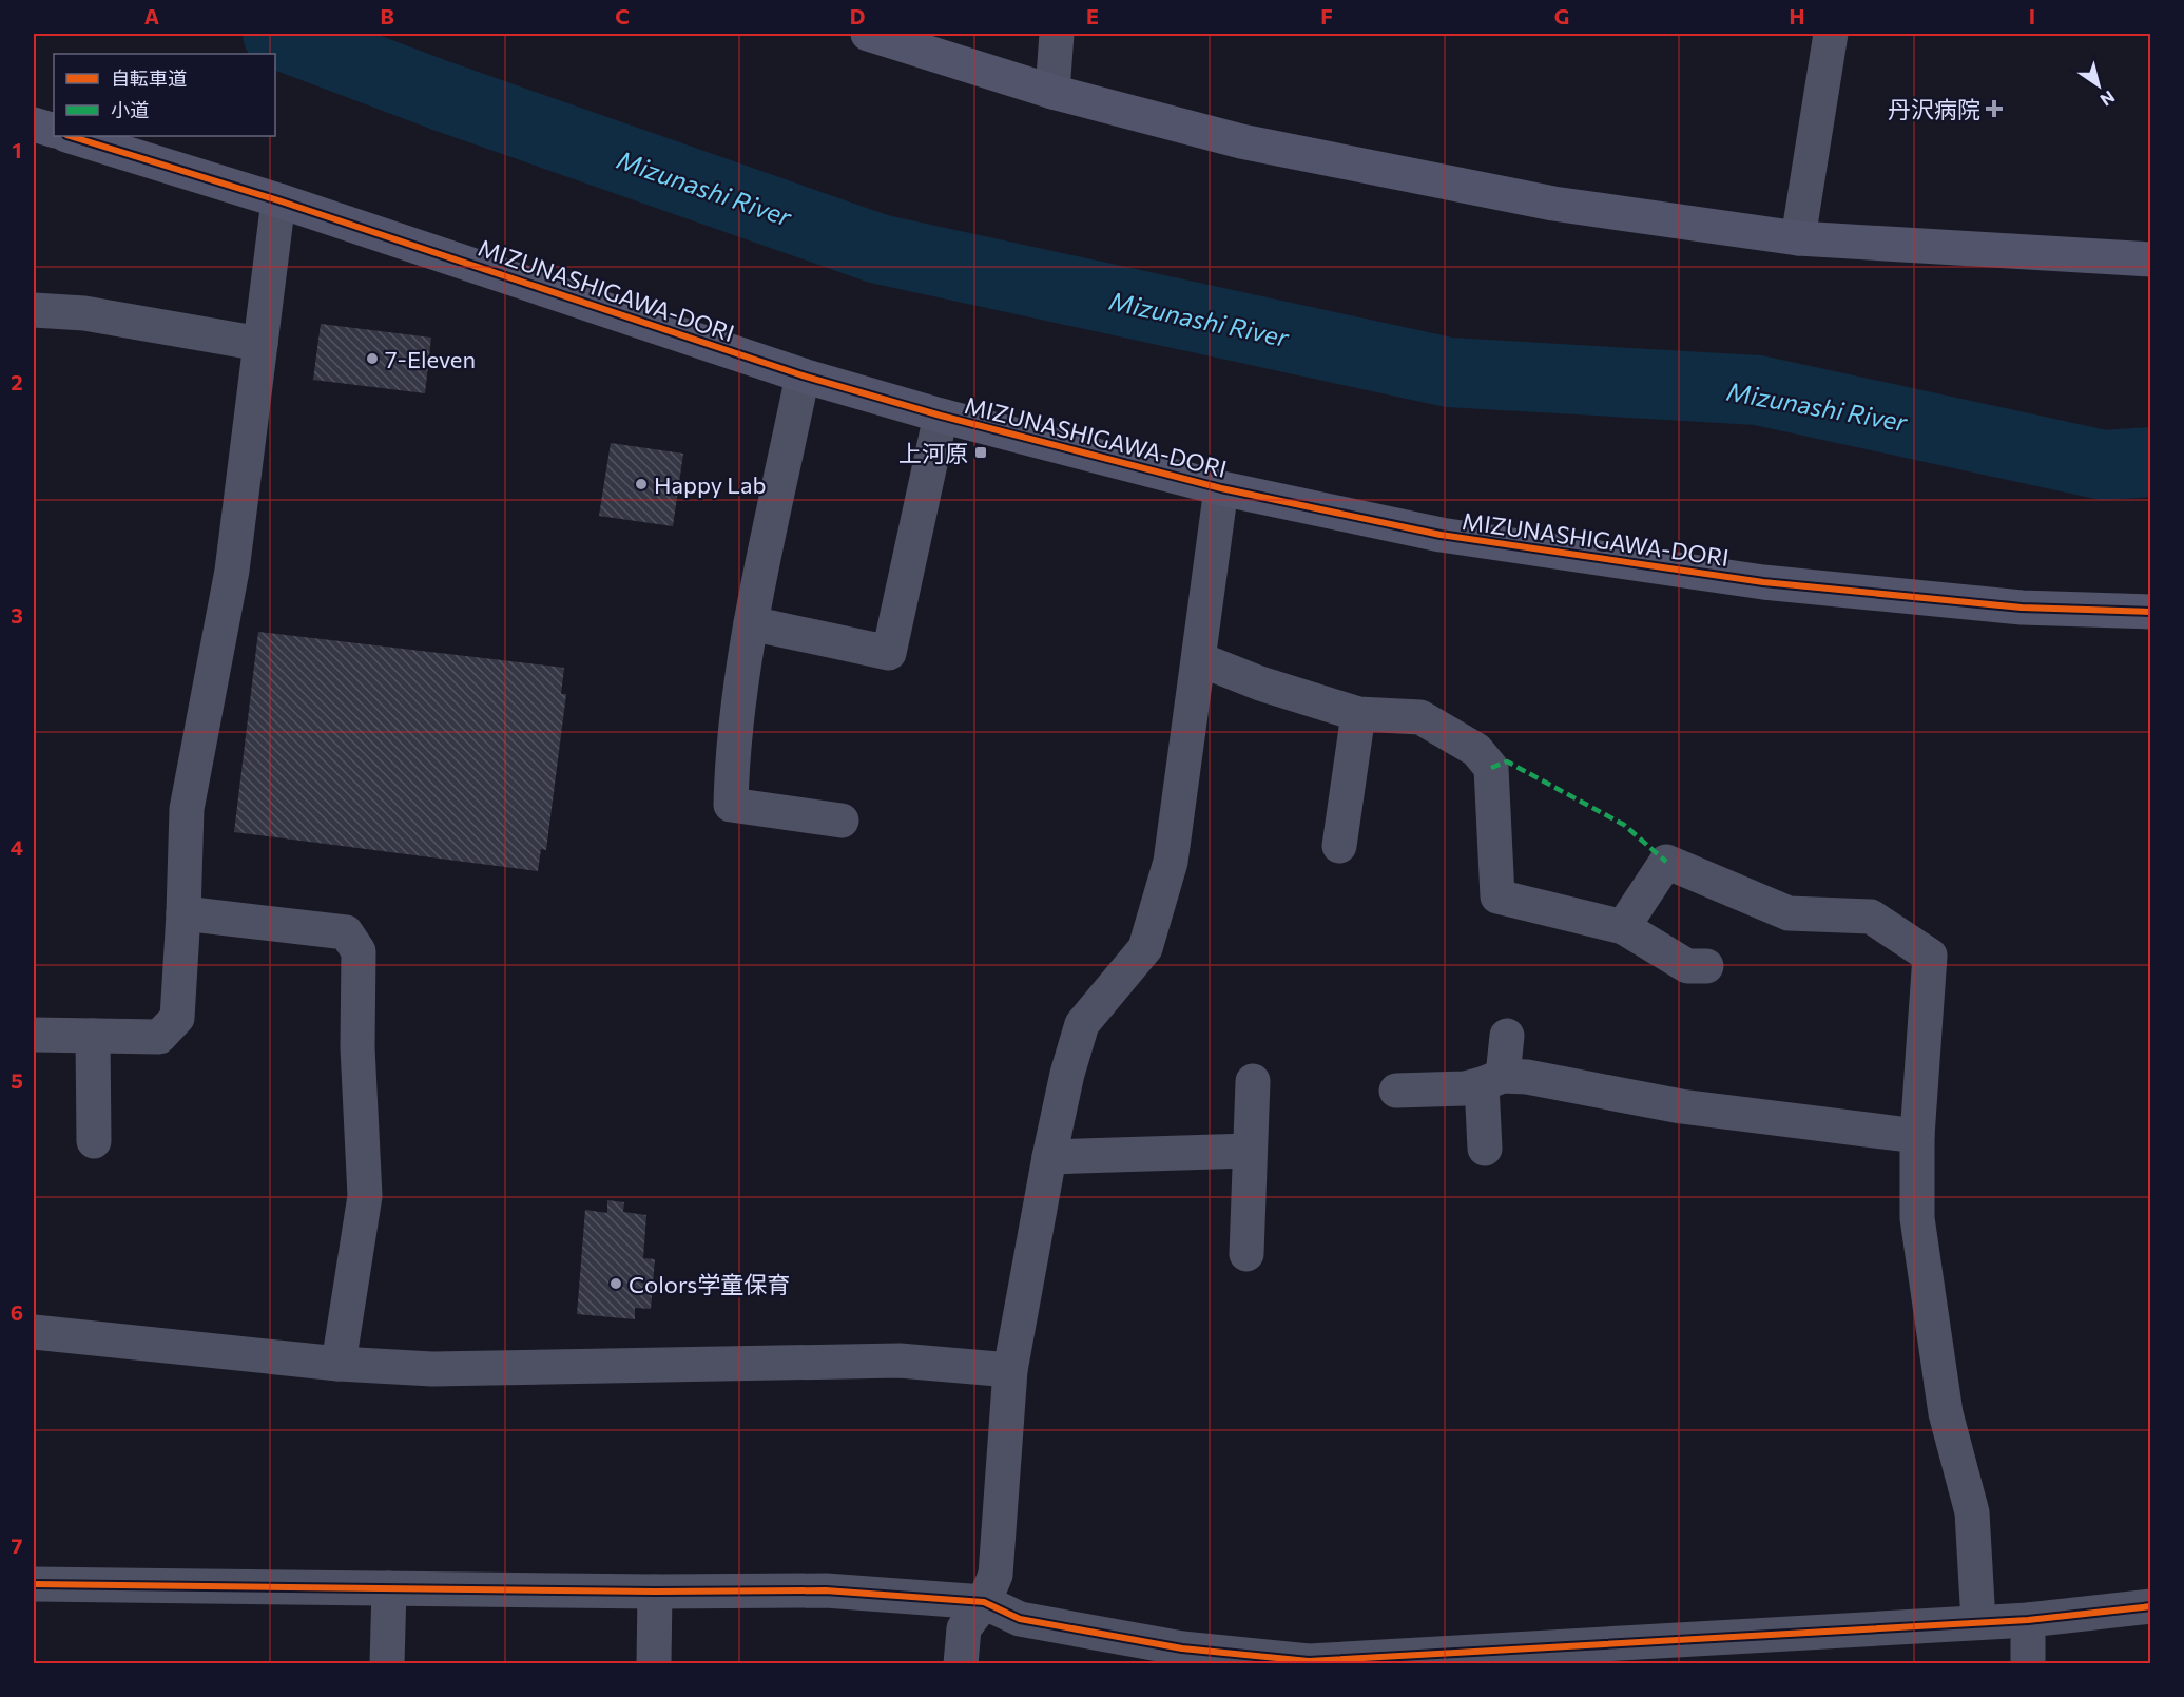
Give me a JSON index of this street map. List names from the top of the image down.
{
  "streets": {
    "street": ["MIZUNASHIGAWA-DORI"]
  },
  "water": ["Mizunashi River"],
  "places": {
    "health": ["丹沢病院"],
    "other": ["7-Eleven", "Happy Lab", "Colors学童保育"],
    "transit": ["上河原"]
  },
  "legend": ["自転車道", "小道"],
  "north": "bottom right",
  "grid": {
    "columns": [
      "A",
      "B",
      "C",
      "D",
      "E",
      "F",
      "G",
      "H",
      "I"
    ],
    "rows": [
      "1",
      "2",
      "3",
      "4",
      "5",
      "6",
      "7"
    ]
  }
}
